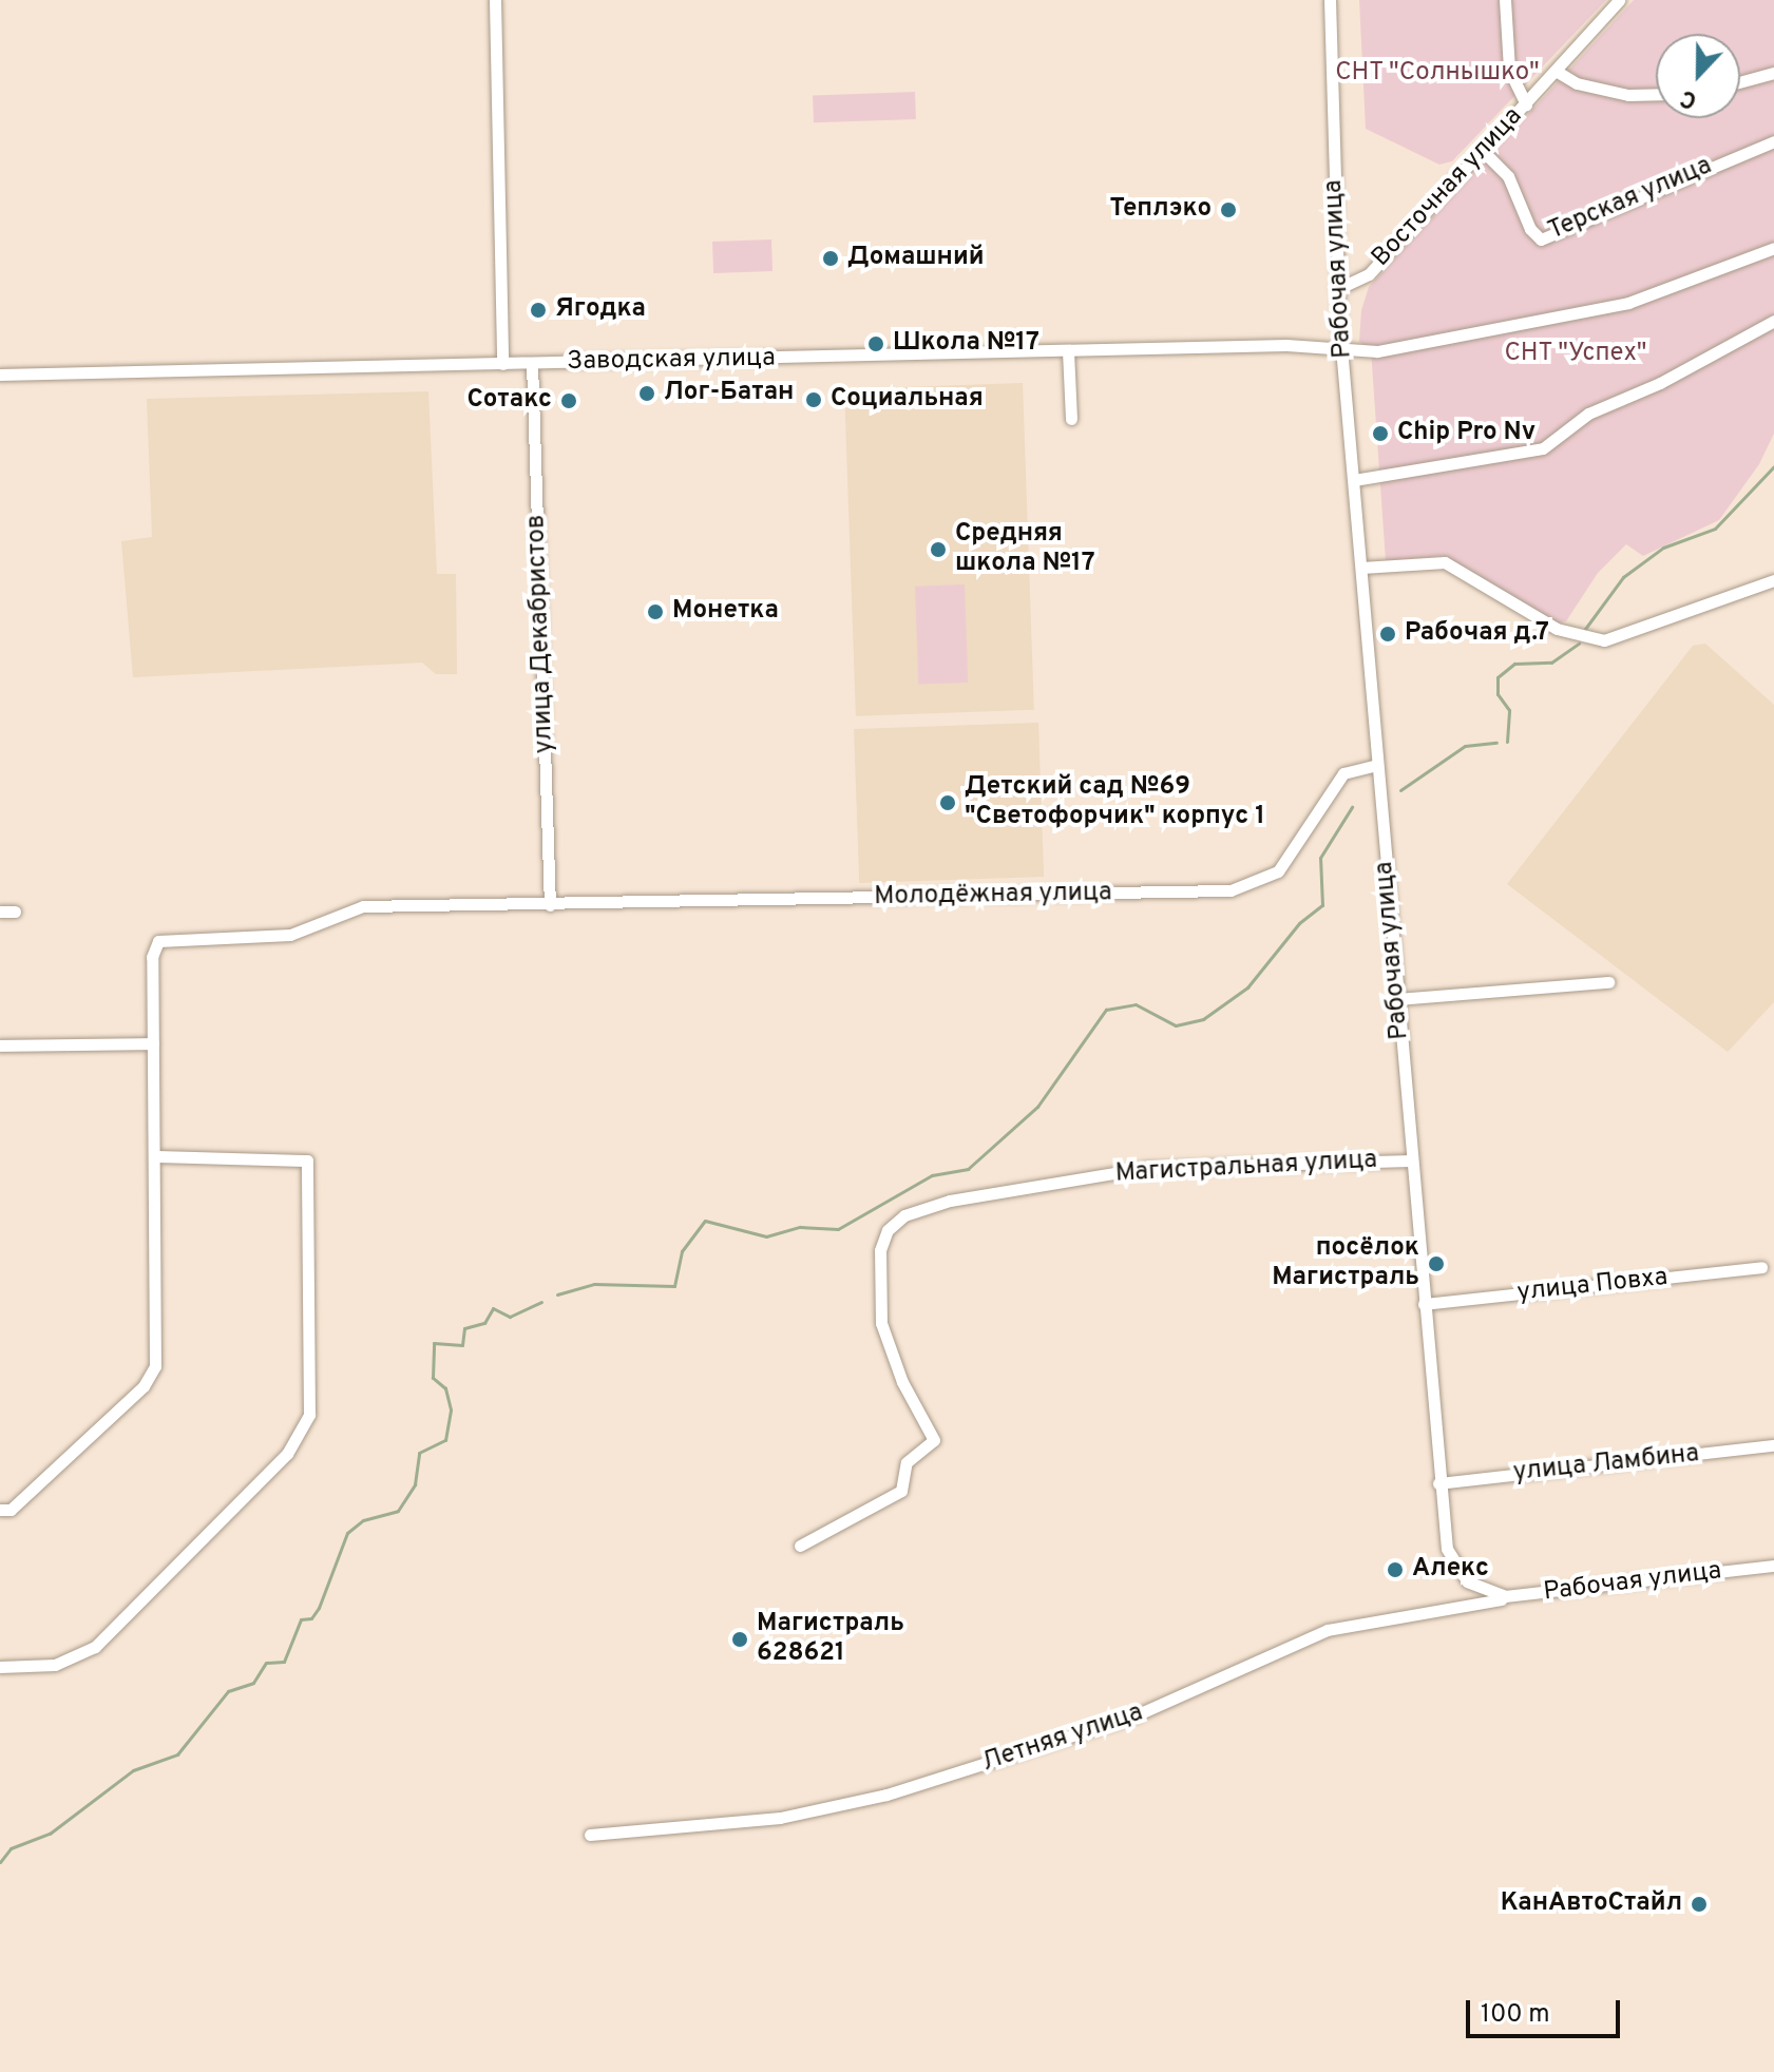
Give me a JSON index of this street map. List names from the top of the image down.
{
  "streets": {
    "street": [
      "Восточная улица",
      "Терская улица",
      "Рабочая улица",
      "Заводская улица",
      "улица Декабристов",
      "Молодёжная улица",
      "Магистральная улица",
      "улица Повха",
      "улица Ламбина",
      "Летняя улица"
    ]
  },
  "crossings": [
    ["Восточная улица", "Терская улица"],
    ["Восточная улица", "Рабочая улица"],
    ["Рабочая улица", "Заводская улица"],
    ["Рабочая улица", "Молодёжная улица"],
    ["Рабочая улица", "Магистральная улица"],
    ["Рабочая улица", "улица Повха"],
    ["Рабочая улица", "улица Ламбина"],
    ["Рабочая улица", "Летняя улица"],
    ["Заводская улица", "улица Декабристов"],
    ["улица Декабристов", "Молодёжная улица"]
  ],
  "parks": ["СНТ \"Солнышко\"", "СНТ \"Успех\""],
  "places": [
    "Теплэко",
    "Домашний",
    "Ягодка",
    "Школа №17",
    "Лог-Батан",
    "Социальная",
    "Сотакс",
    "Chip Pro Nv",
    "Средняя школа №17",
    "Монетка",
    "Рабочая д.7",
    "Детский сад №69 \"Светофорчик\" корпус 1",
    "посёлок Магистраль",
    "Алекс",
    "Магистраль 628621",
    "КанАвтоСтайл"
  ],
  "scale_bar": "100 m",
  "north": "bottom"
}
